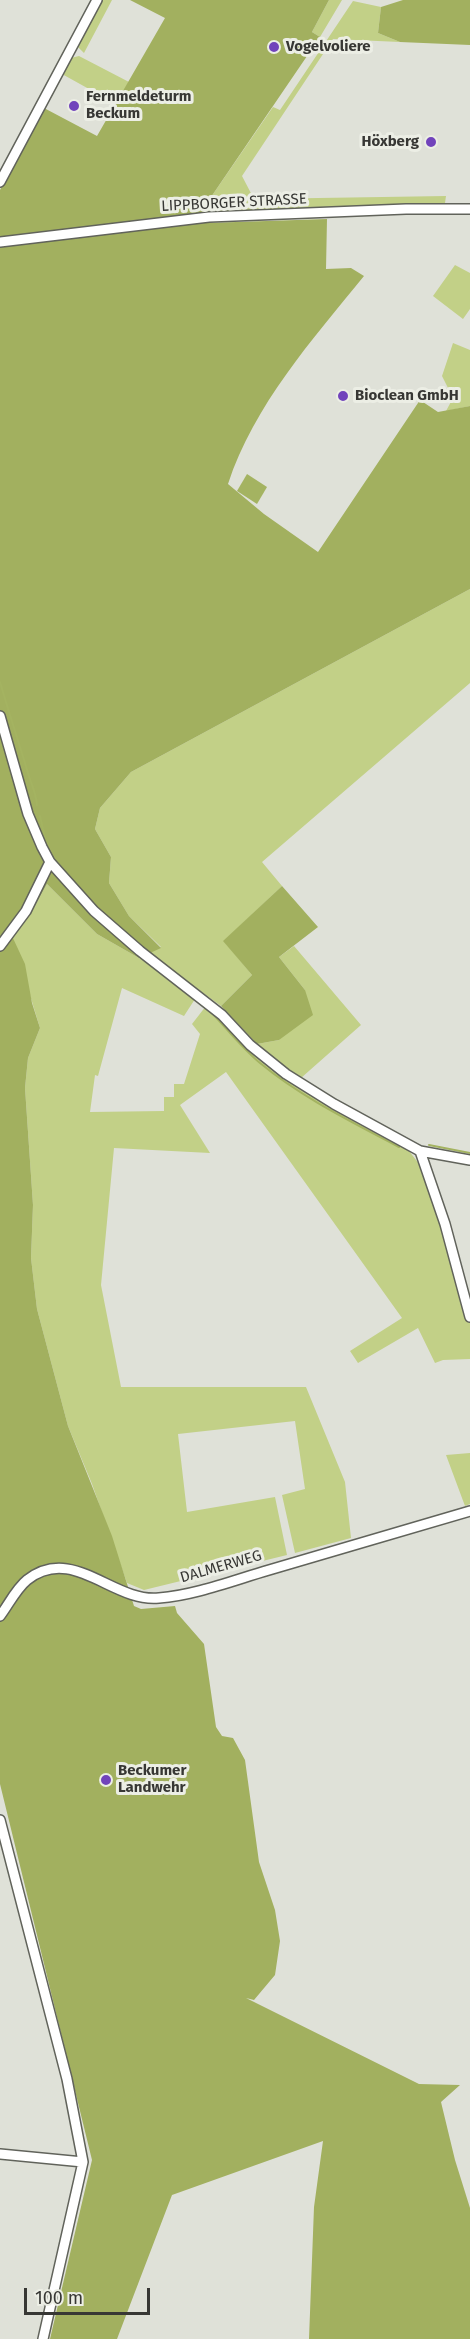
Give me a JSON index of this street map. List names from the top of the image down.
{
  "streets": {
    "street": ["LIPPBORGER STRASSE", "DALMERWEG"]
  },
  "places": [
    "Vogelvoliere",
    "Fernmeldeturm Beckum",
    "Höxberg",
    "Bioclean GmbH",
    "Beckumer Landwehr"
  ],
  "scale_bar": "100 m"
}
